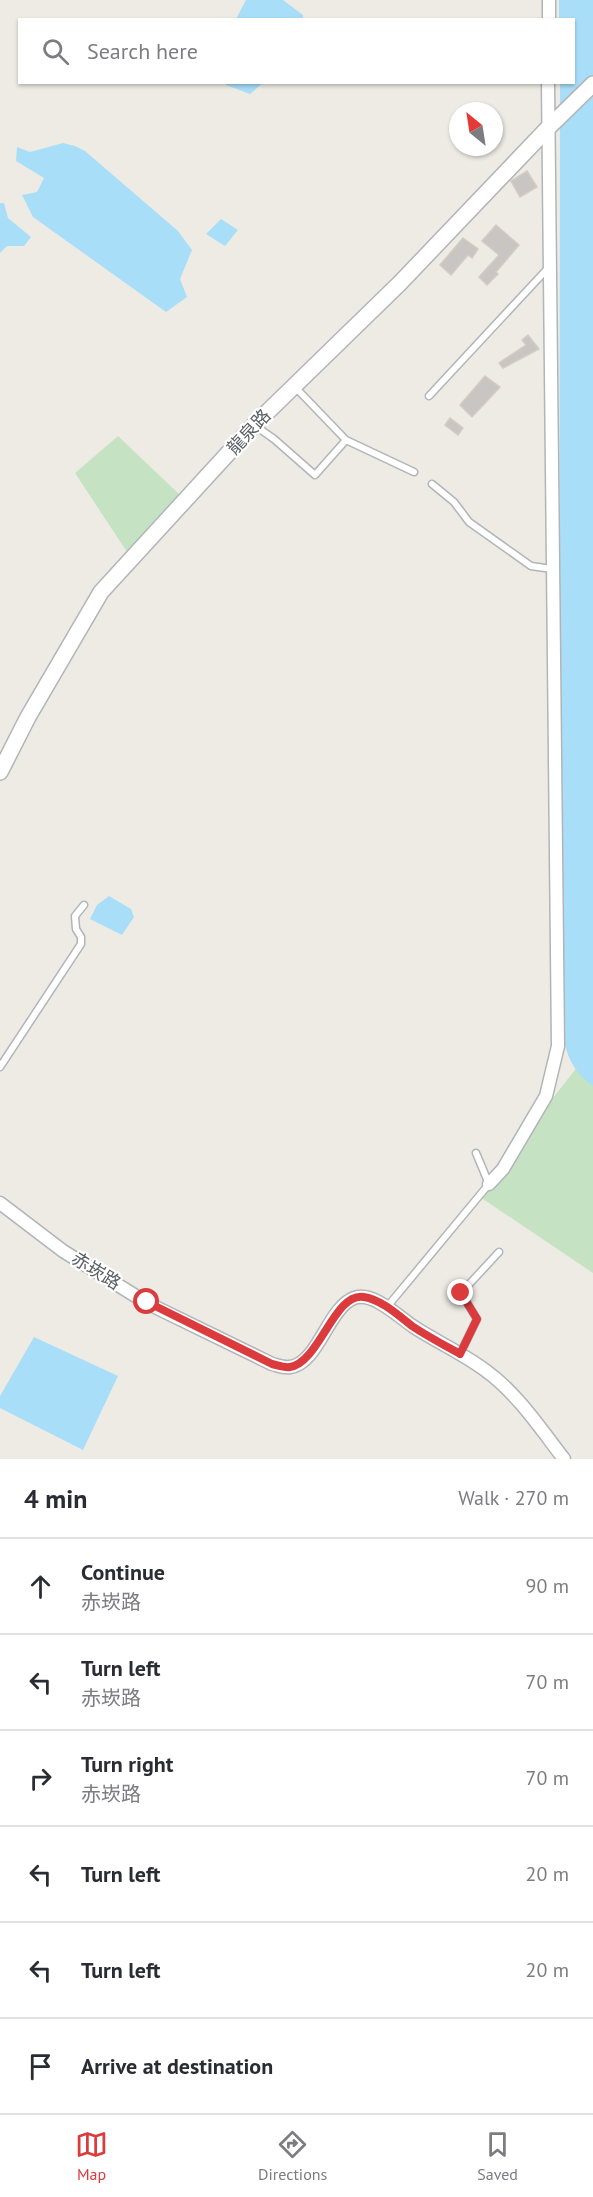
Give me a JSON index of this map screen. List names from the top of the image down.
{
  "streets": {
    "street": ["龍泉路", "赤崁路"]
  },
  "north": "top left",
  "page": {
    "search": "Search here",
    "heading": ["4 min", "Walk · 270 m"],
    "list": [
      ["Continue", "赤崁路", "90 m"],
      ["Turn left", "赤崁路", "70 m"],
      ["Turn right", "赤崁路", "70 m"],
      ["Turn left", "20 m"],
      ["Turn left", "20 m"],
      "Arrive at destination"
    ],
    "nav": ["Map", "Directions", "Saved"]
  }
}
